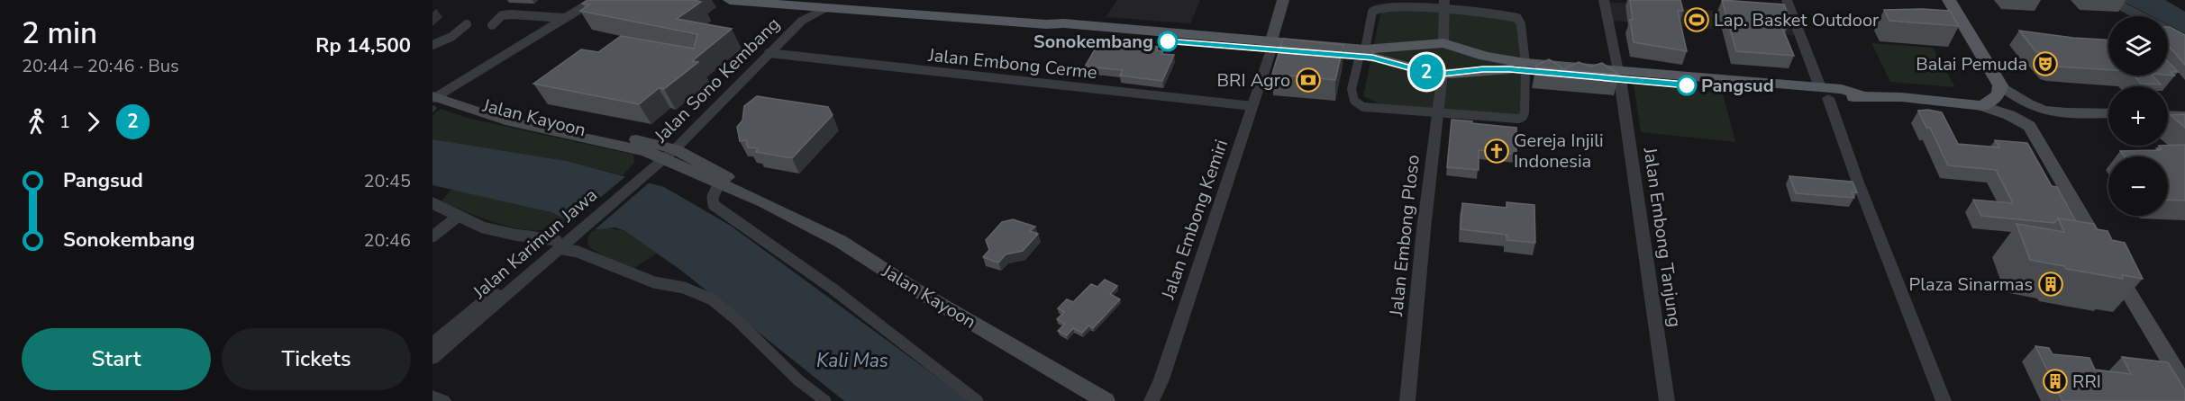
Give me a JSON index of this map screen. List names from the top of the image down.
{
  "streets": {
    "main road": ["Jalan Kayoon"],
    "street": [
      "Jalan Embong Cerme",
      "Jalan Sono Kembang",
      "Jalan Embong Kemiri",
      "Jalan Embong Ploso",
      "Jalan Embong Tanjung",
      "Jalan Karimun Jawa"
    ]
  },
  "crossings": [
    ["Jalan Embong Cerme", "Jalan Sono Kembang"],
    ["Jalan Embong Cerme", "Jalan Embong Kemiri"],
    ["Jalan Sono Kembang", "Jalan Kayoon"],
    ["Jalan Sono Kembang", "Jalan Karimun Jawa"],
    ["Jalan Kayoon", "Jalan Karimun Jawa"]
  ],
  "water": ["Kali Mas"],
  "places": {
    "sports": ["Lap. Basket Outdoor"],
    "other": ["Sonokembang", "Pangsud"],
    "theatre": ["Balai Pemuda"],
    "bank": ["BRI Agro"],
    "church": ["Gereja Injili Indonesia"],
    "building": ["Plaza Sinarmas", "RRI"]
  },
  "lines": ["bus line 2"],
  "page": {
    "heading": ["2 min", "20:44 – 20:46 · Bus", "Rp 14,500"],
    "on_map": "2",
    "map_buttons": ["+", "−"],
    "legs": ["1", "2"],
    "list": [
      {
        "name": "Pangsud",
        "value": "20:45"
      },
      {
        "name": "Sonokembang",
        "value": "20:46"
      }
    ],
    "buttons": ["Start", "Tickets"]
  }
}
